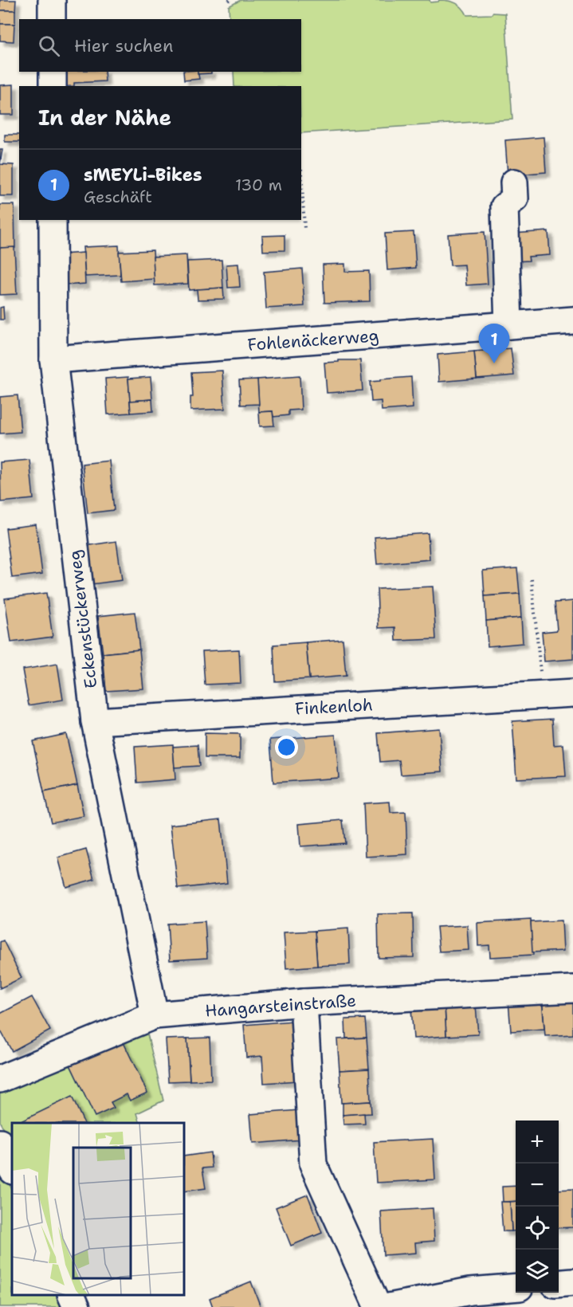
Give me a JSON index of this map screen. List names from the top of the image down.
{
  "streets": {
    "street": [
      "Fohlenäckerweg",
      "Eckenstückerweg",
      "Finkenloh",
      "Hangarsteinstraße"
    ]
  },
  "crossings": [
    ["Fohlenäckerweg", "Eckenstückerweg"],
    ["Eckenstückerweg", "Finkenloh"],
    ["Eckenstückerweg", "Hangarsteinstraße"]
  ],
  "page": {
    "search": "Hier suchen",
    "heading": "In der Nähe",
    "list": [
      {
        "mark": "1",
        "name": "sMEYLi-Bikes",
        "note": "Geschäft",
        "value": "130 m"
      }
    ],
    "pins": "1",
    "map_buttons": ["+", "−"]
  }
}
